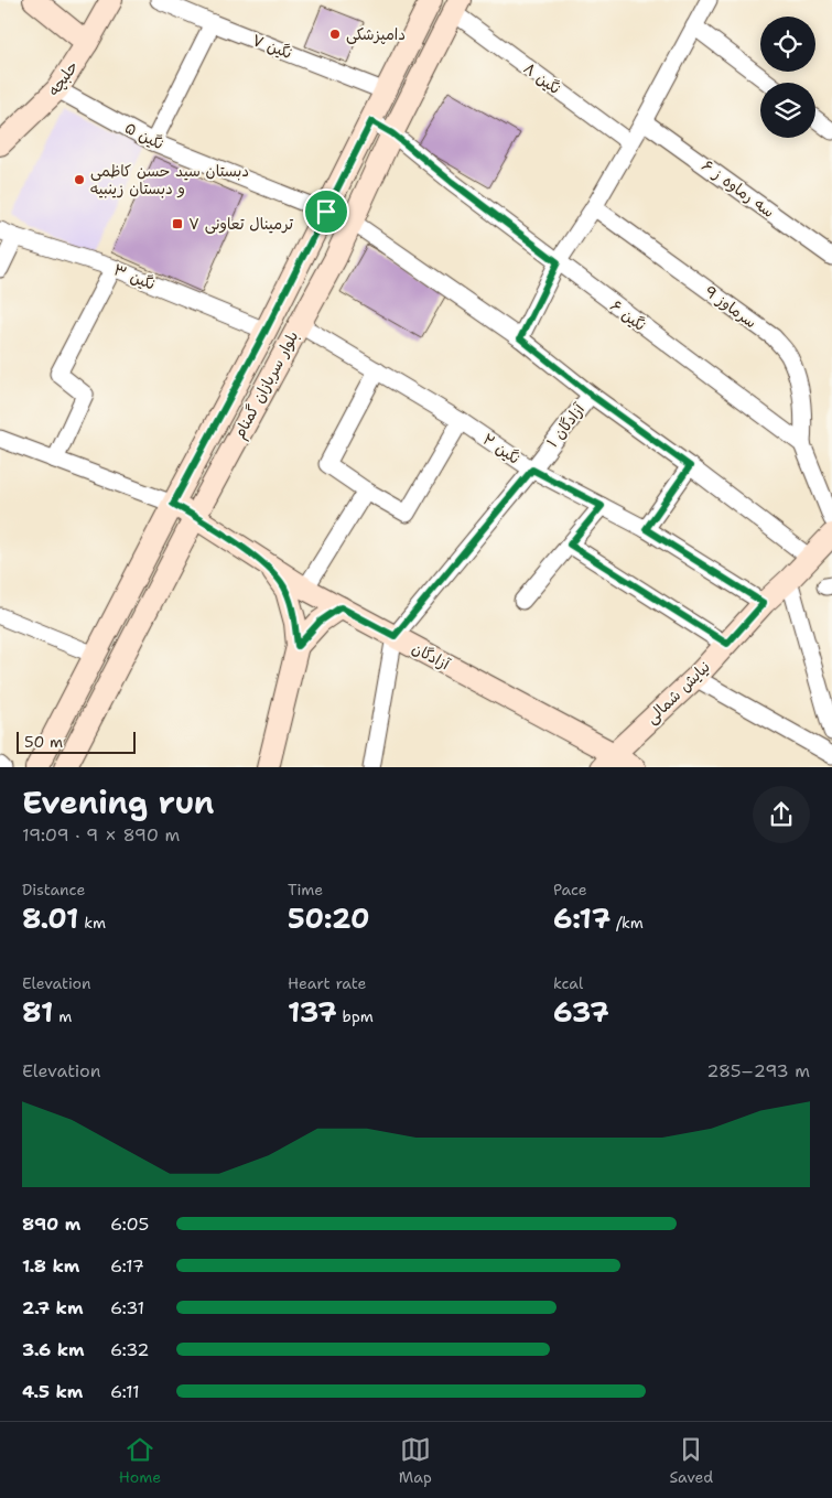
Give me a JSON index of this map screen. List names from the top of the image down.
{
  "streets": {
    "main road": [
      "حلبچه",
      "بلوار سربازان گمنام",
      "آزادگان",
      "نیایش شمالی"
    ],
    "street": [
      "نگین ۷",
      "نگین ۸",
      "نگین ۵",
      "سه رماوه ز ۶",
      "نگین ۳",
      "سرماوز 9",
      "نگین ۶",
      "آزادگان ۱",
      "نگین ۲"
    ]
  },
  "crossings": [
    ["نگین ۷", "بلوار سربازان گمنام"],
    ["حلبچه", "نگین ۵"],
    ["نگین ۸", "بلوار سربازان گمنام"],
    ["نگین ۵", "بلوار سربازان گمنام"],
    ["نگین ۳", "بلوار سربازان گمنام"],
    ["سرماوز 9", "نگین ۶"],
    ["نگین ۶", "بلوار سربازان گمنام"],
    ["بلوار سربازان گمنام", "نگین ۲"],
    ["بلوار سربازان گمنام", "آزادگان"],
    ["آزادگان ۱", "نگین ۲"],
    ["آزادگان ۱", "آزادگان"],
    ["نگین ۲", "نیایش شمالی"],
    ["آزادگان", "نیایش شمالی"]
  ],
  "places": {
    "other": ["دامپزشکی", "دبستان سید حسن کاظمی و دبستان زینبیه"],
    "transit": ["ترمینال تعاونی ۷"]
  },
  "scale_bar": "50 m",
  "page": {
    "scale": "50 m",
    "heading": ["Evening run", "19:09 · 9 × 890 m"],
    "stats": [
      ["Distance", "8.01 km"],
      ["Time", "50:20"],
      ["Pace", "6:17 /km"],
      ["Elevation", "81 m"],
      ["Heart rate", "137 bpm"],
      ["kcal", "637"]
    ],
    "chart": ["Elevation", "285–293 m"],
    "list": [
      {
        "name": "890 m",
        "note": "6:05"
      },
      {
        "name": "1.8 km",
        "note": "6:17"
      },
      {
        "name": "2.7 km",
        "note": "6:31"
      },
      {
        "name": "3.6 km",
        "note": "6:32"
      },
      {
        "name": "4.5 km",
        "note": "6:11"
      }
    ],
    "tabs": ["Home", "Map", "Saved"]
  }
}
